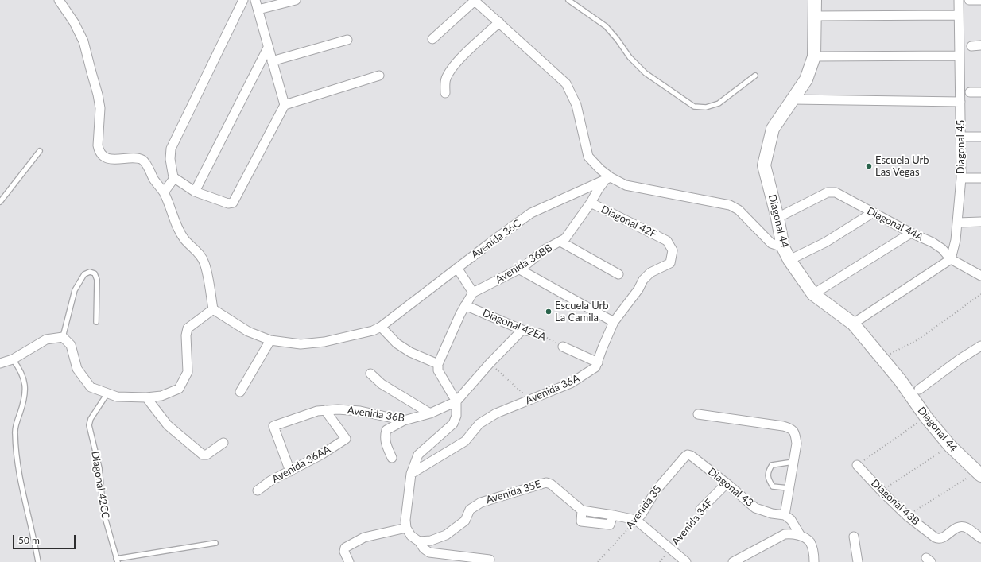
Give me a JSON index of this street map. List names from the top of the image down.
{
  "streets": {
    "main road": ["Diagonal 44"],
    "street": [
      "Diagonal 45",
      "Diagonal 42F",
      "Diagonal 44A",
      "Avenida 36C",
      "Avenida 36BB",
      "Diagonal 42EA",
      "Avenida 36A",
      "Avenida 36B",
      "Avenida 36AA",
      "Diagonal 43",
      "Avenida 35E",
      "Diagonal 43B",
      "Avenida 35",
      "Avenida 34F"
    ],
    "lane": ["Diagonal 42CC"]
  },
  "crossings": [
    ["Diagonal 45", "Diagonal 44A"],
    ["Diagonal 44", "Diagonal 44A"],
    ["Diagonal 42F", "Avenida 36BB"],
    ["Diagonal 42F", "Avenida 36A"],
    ["Avenida 36C", "Avenida 36BB"],
    ["Diagonal 42EA", "Avenida 36B"],
    ["Avenida 36B", "Avenida 36AA"],
    ["Diagonal 43", "Avenida 35"],
    ["Diagonal 43", "Avenida 34F"],
    ["Avenida 35E", "Avenida 35"]
  ],
  "places": ["Escuela Urb Las Vegas", "Escuela Urb La Camila"],
  "scale_bar": "50 m"
}
